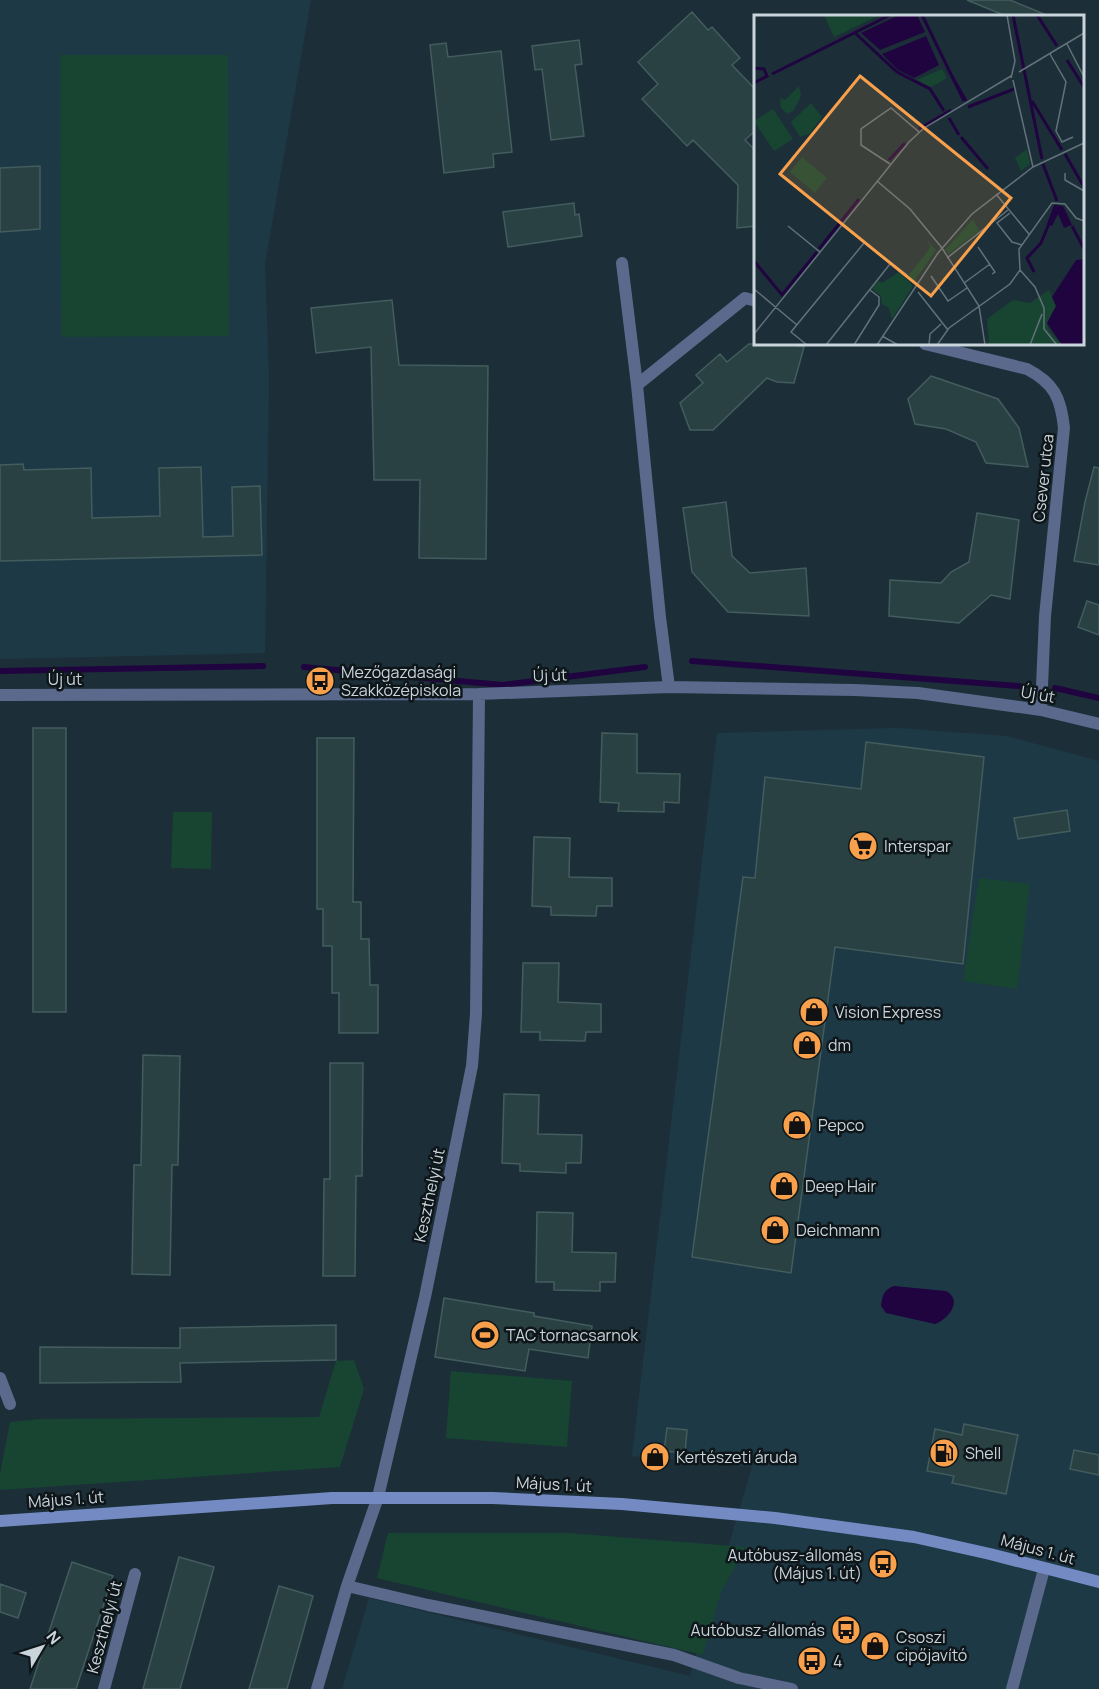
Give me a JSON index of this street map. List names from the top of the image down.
{
  "streets": {
    "main road": ["Május 1. út"],
    "street": ["Csever utca", "Új út", "Keszthelyi út"]
  },
  "crossings": [
    ["Csever utca", "Új út"],
    ["Új út", "Keszthelyi út"],
    ["Keszthelyi út", "Május 1. út"]
  ],
  "places": {
    "bus stop": [
      "Mezőgazdasági Szakközépiskola",
      "Autóbusz-állomás (Május 1. út)",
      "Autóbusz-állomás",
      "4"
    ],
    "supermarket": ["Interspar"],
    "shop": [
      "Vision Express",
      "dm",
      "Pepco",
      "Deep Hair",
      "Deichmann",
      "Kertészeti áruda",
      "Csoszi cipőjavító"
    ],
    "sports": ["TAC tornacsarnok"],
    "fuel station": ["Shell"]
  },
  "north": "top right"
}
